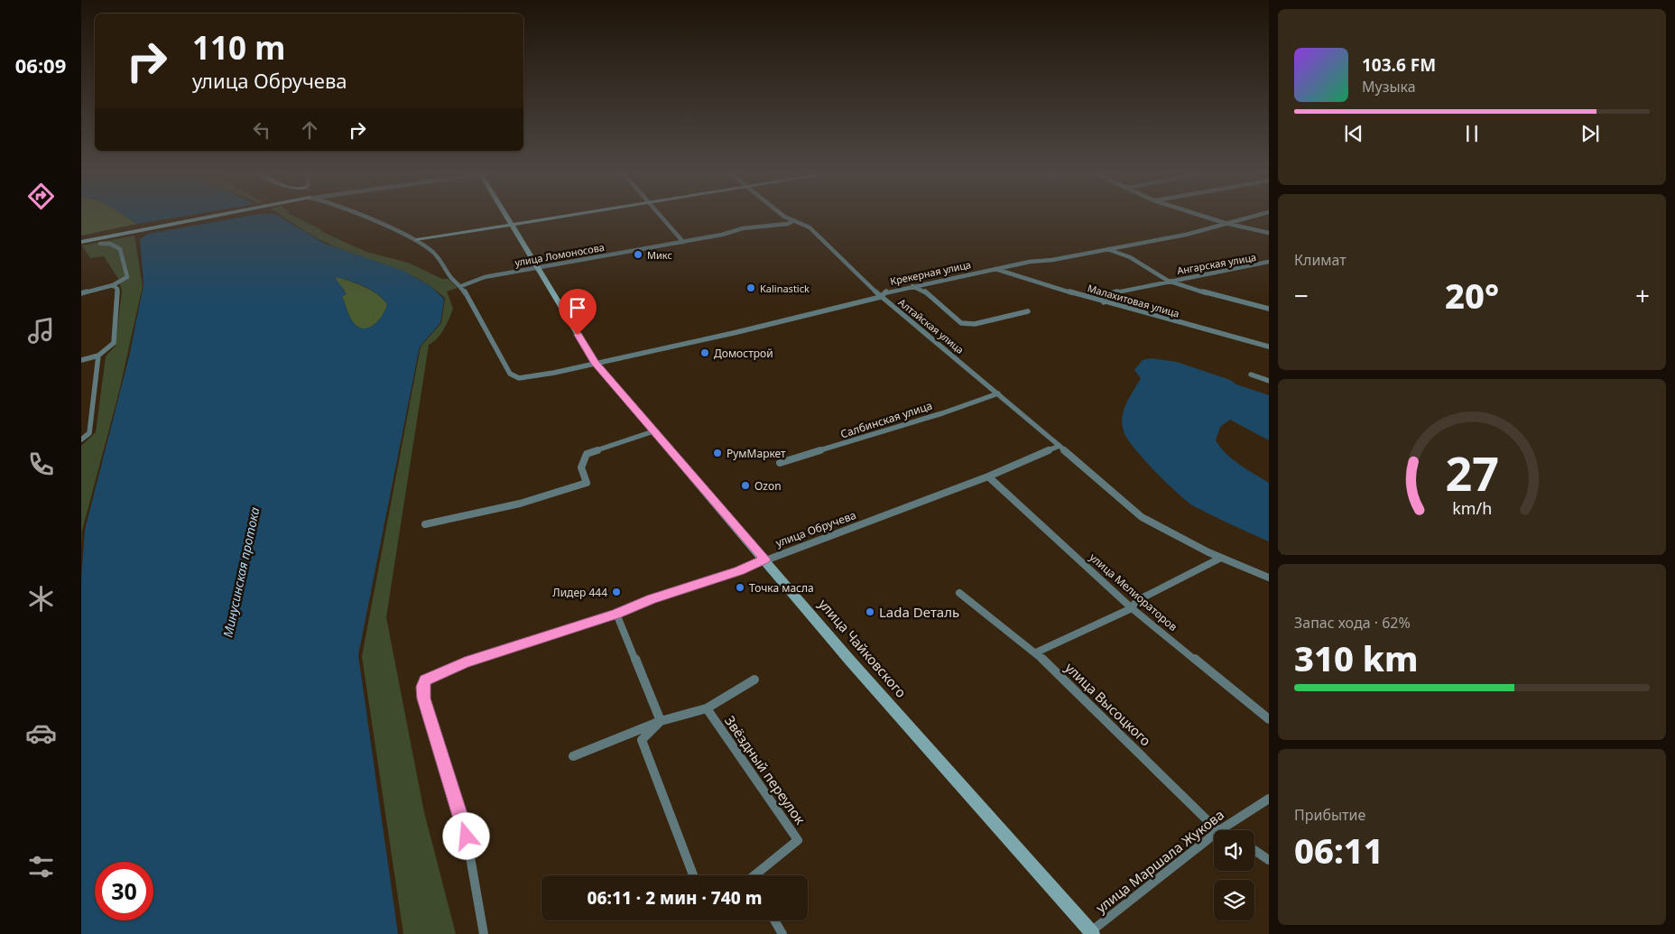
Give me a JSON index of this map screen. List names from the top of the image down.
{
  "streets": {
    "main road": ["улица Чайковского"],
    "street": [
      "улица Ломоносова",
      "Ангарская улица",
      "Крекерная улица",
      "Малахитовая улица",
      "Алтайская улица",
      "Салбинская улица",
      "улица Обручева",
      "улица Мелиораторов",
      "улица Высоцкого",
      "Звёздный переулок",
      "улица Маршала Жукова"
    ]
  },
  "crossings": [
    ["улица Ломоносова", "Крекерная улица"],
    ["улица Ломоносова", "Алтайская улица"],
    ["улица Ломоносова", "улица Чайковского"],
    ["Ангарская улица", "Малахитовая улица"],
    ["Крекерная улица", "Малахитовая улица"],
    ["Крекерная улица", "Алтайская улица"],
    ["Крекерная улица", "улица Чайковского"],
    ["Алтайская улица", "Салбинская улица"],
    ["Алтайская улица", "улица Обручева"],
    ["улица Обручева", "улица Мелиораторов"],
    ["улица Обручева", "улица Чайковского"],
    ["улица Чайковского", "улица Маршала Жукова"],
    ["улица Высоцкого", "улица Маршала Жукова"]
  ],
  "water": ["Минусинская протока"],
  "places": [
    "Микс",
    "Kalinastick",
    "Домострой",
    "РумМаркет",
    "Ozon",
    "Точка масла",
    "Лидер 444",
    "Lada Dеталь"
  ],
  "page": {
    "tabs": "06:09",
    "turn": ["110 m", "улица Обручева"],
    "song": ["103.6 FM", "Музыка"],
    "tile": [
      "Климат",
      ["Запас хода · 62%", "310 km"],
      ["Прибытие", "06:11"]
    ],
    "heat": ["−", "20°", "+"],
    "limit": "30",
    "trip": "06:11 · 2 мин · 740 m",
    "gauge": ["27", "km/h"]
  }
}
